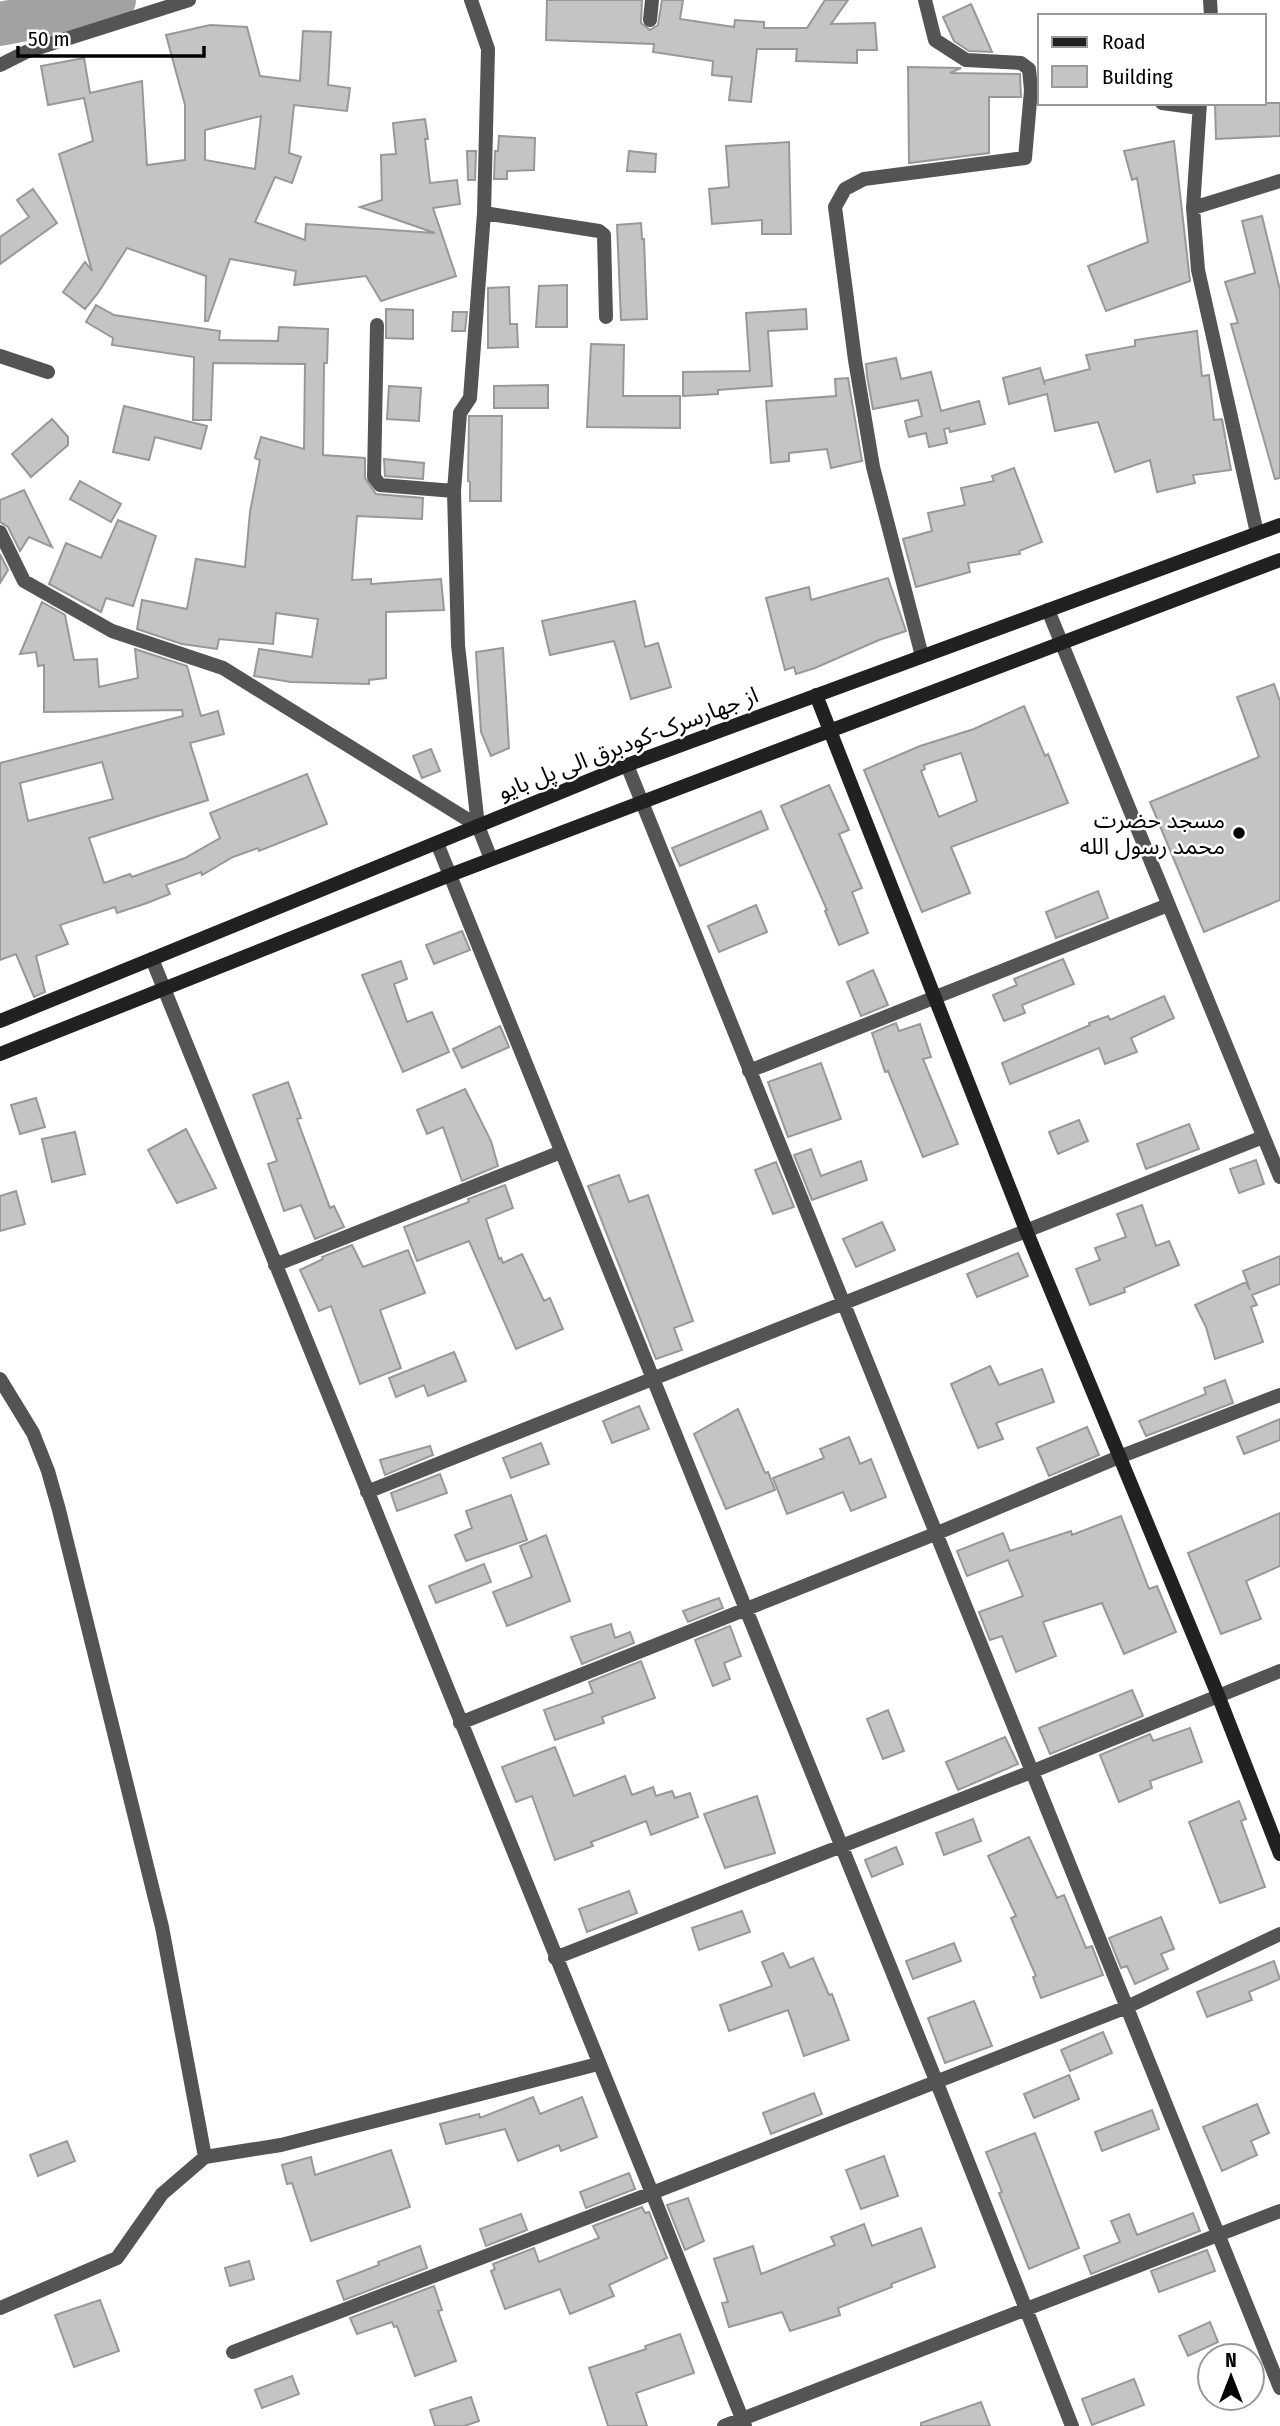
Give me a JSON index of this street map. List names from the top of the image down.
{
  "streets": {
    "street": ["از جهارسرک-کودبرق الی پل بایو"]
  },
  "places": ["مسجد حضرت محمد رسول الله"],
  "legend": ["Road", "Building"],
  "scale_bar": "50 m",
  "north": "top"
}
